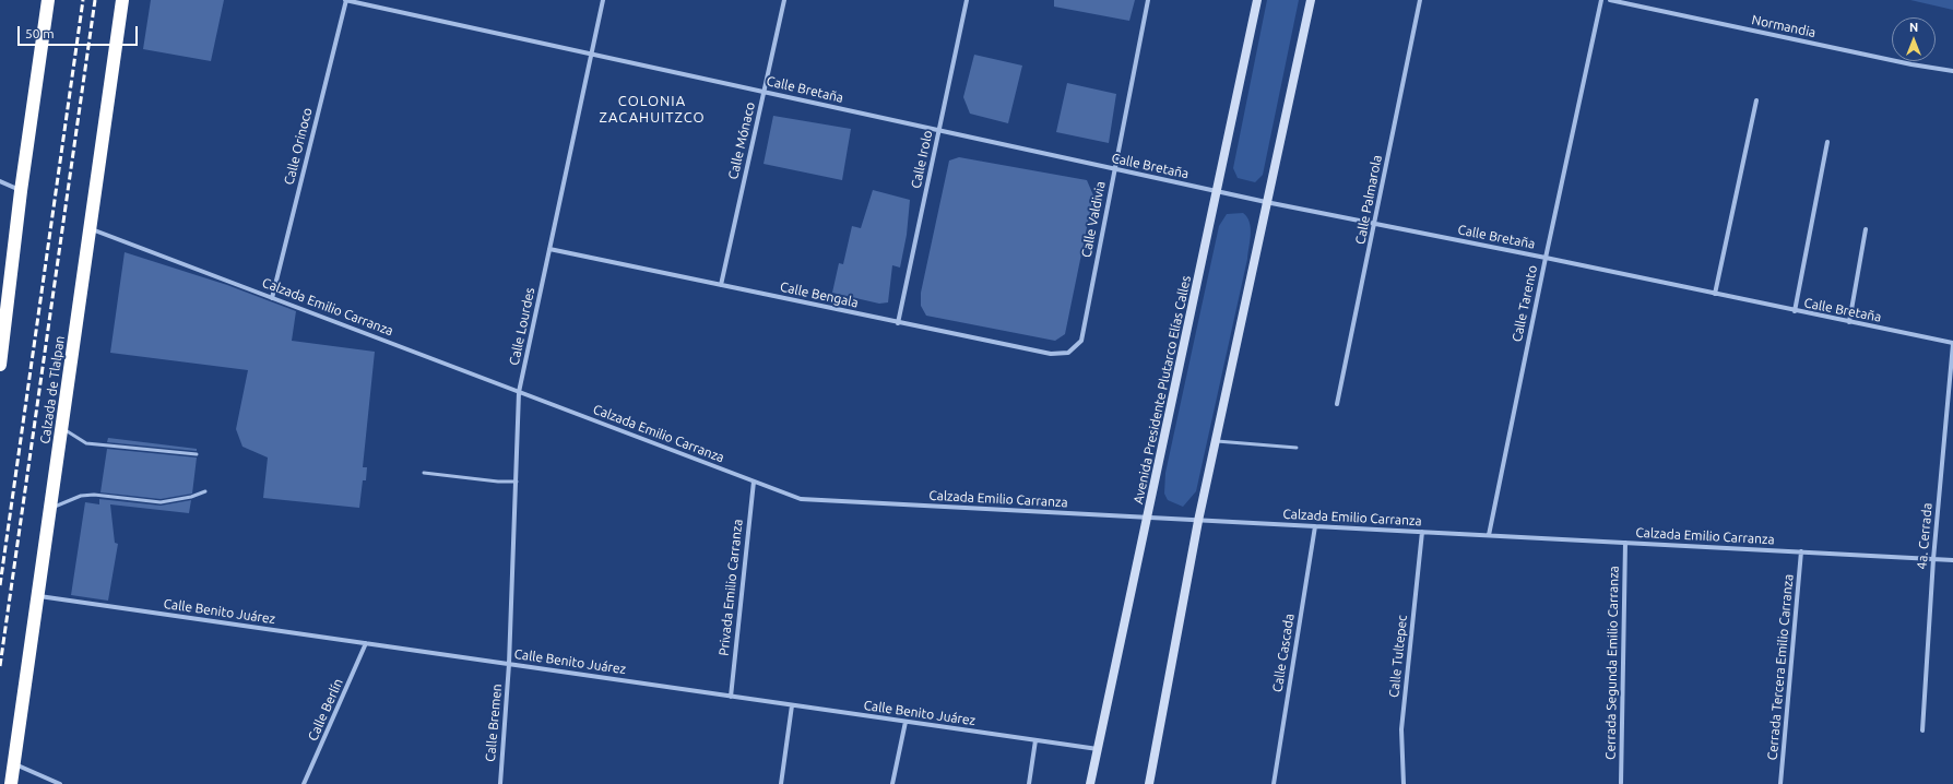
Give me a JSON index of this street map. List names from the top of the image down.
{
  "streets": {
    "highway": ["Calzada de Tlalpan"],
    "main road": ["Avenida Presidente Plutarco Elías Calles"],
    "street": [
      "Normandia",
      "Calle Bretaña",
      "Calle Mónaco",
      "Calle Orinoco",
      "Calle Irolo",
      "Calle Palmarola",
      "Calle Valdivia",
      "Calle Bengala",
      "Calle Tarento",
      "Calzada Emilio Carranza",
      "Calle Lourdes",
      "4a. Cerrada",
      "Privada Emilio Carranza",
      "Calle Benito Juárez",
      "Calle Cascada",
      "Calle Tultepec",
      "Cerrada Segunda Emilio Carranza",
      "Cerrada Tercera Emilio Carranza",
      "Calle Berlín",
      "Calle Bremen"
    ]
  },
  "crossings": [
    ["Calle Bretaña", "Calle Mónaco"],
    ["Calle Bretaña", "Calle Orinoco"],
    ["Calle Bretaña", "Calle Irolo"],
    ["Calle Bretaña", "Calle Palmarola"],
    ["Calle Bretaña", "Calle Valdivia"],
    ["Calle Bretaña", "Calle Tarento"],
    ["Calle Bretaña", "Calle Lourdes"],
    ["Calle Bretaña", "Avenida Presidente Plutarco Elías Calles"],
    ["Calle Bretaña", "4a. Cerrada"],
    ["Calle Mónaco", "Calle Bengala"],
    ["Calle Orinoco", "Calzada Emilio Carranza"],
    ["Calle Irolo", "Calle Bengala"],
    ["Calle Valdivia", "Calle Bengala"],
    ["Calle Bengala", "Calle Lourdes"],
    ["Calle Tarento", "Calzada Emilio Carranza"],
    ["Calzada Emilio Carranza", "Calle Lourdes"],
    ["Calzada Emilio Carranza", "Calzada de Tlalpan"],
    ["Calzada Emilio Carranza", "Avenida Presidente Plutarco Elías Calles"],
    ["Calzada Emilio Carranza", "4a. Cerrada"],
    ["Calzada Emilio Carranza", "Privada Emilio Carranza"],
    ["Calzada Emilio Carranza", "Calle Cascada"],
    ["Calzada Emilio Carranza", "Calle Tultepec"],
    ["Calzada Emilio Carranza", "Cerrada Segunda Emilio Carranza"],
    ["Calzada Emilio Carranza", "Cerrada Tercera Emilio Carranza"],
    ["Calle Lourdes", "Calle Benito Juárez"],
    ["Calle Lourdes", "Calle Bremen"],
    ["Calzada de Tlalpan", "Calle Benito Juárez"],
    ["Avenida Presidente Plutarco Elías Calles", "Calle Benito Juárez"],
    ["Privada Emilio Carranza", "Calle Benito Juárez"],
    ["Calle Benito Juárez", "Calle Berlín"],
    ["Calle Benito Juárez", "Calle Bremen"]
  ],
  "districts": ["COLONIA ZACAHUITZCO"],
  "scale_bar": "50 m",
  "north": "top"
}
